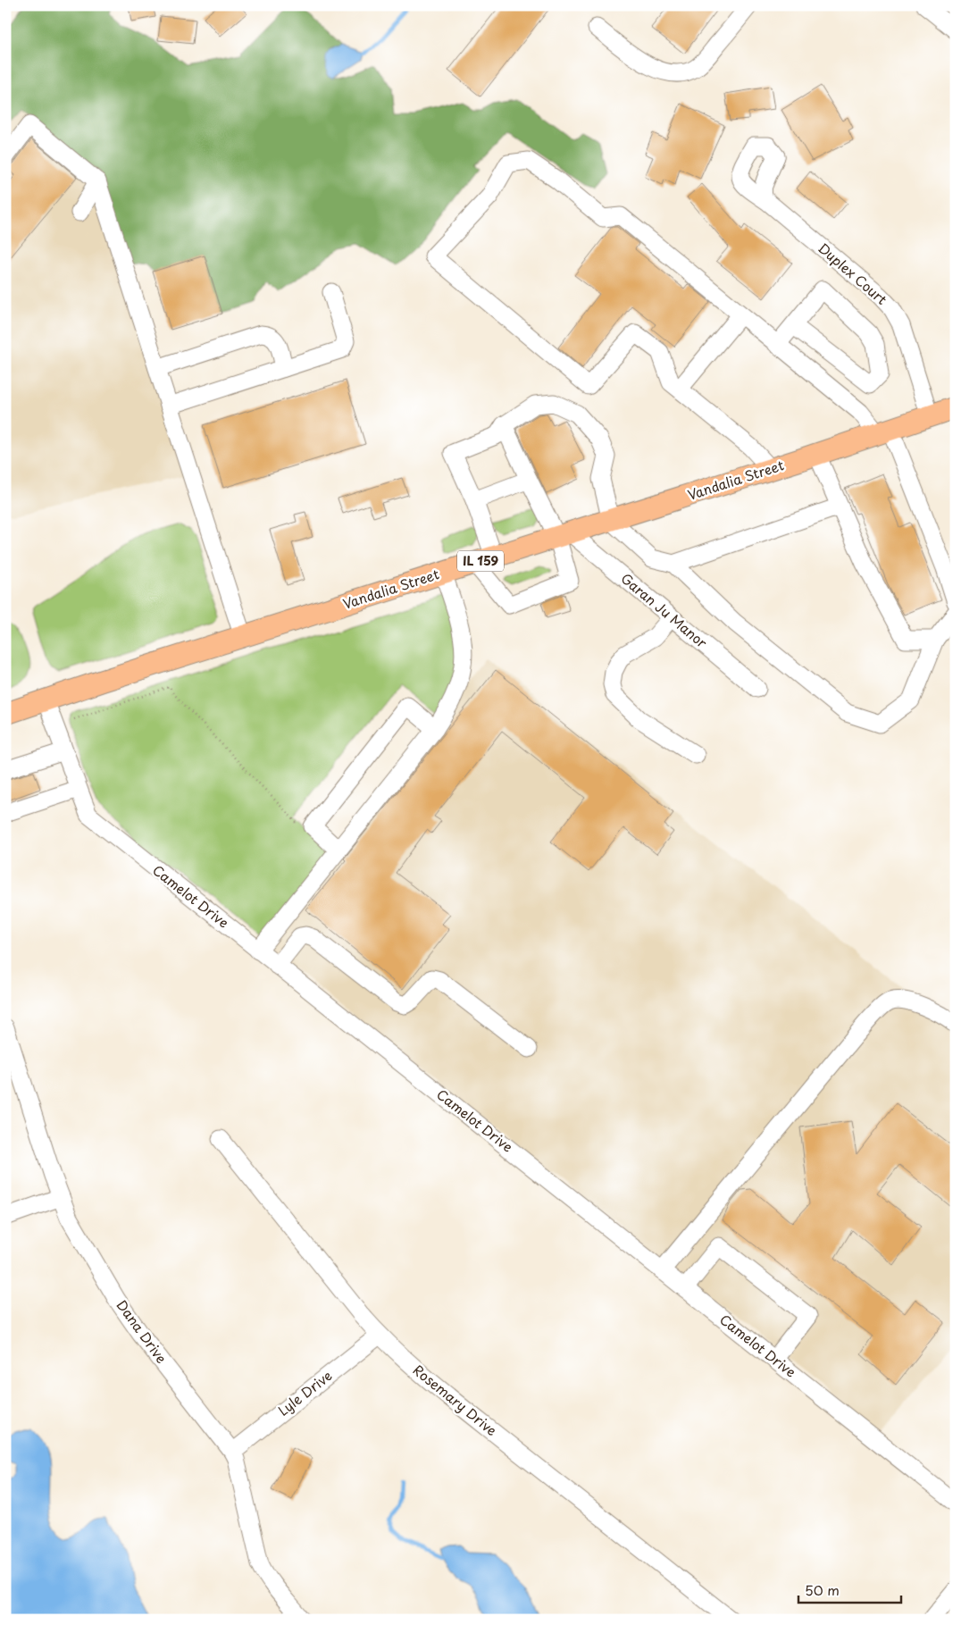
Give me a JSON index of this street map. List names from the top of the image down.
{
  "streets": {
    "main road": ["Vandalia Street", "IL 159"],
    "street": [
      "Duplex Court",
      "Garan Ju Manor",
      "Camelot Drive",
      "Dana Drive",
      "Lyle Drive",
      "Rosemary Drive"
    ]
  },
  "crossings": [
    ["Duplex Court", "Vandalia Street"],
    ["Vandalia Street", "Garan Ju Manor"],
    ["Vandalia Street", "Camelot Drive"],
    ["Dana Drive", "Lyle Drive"],
    ["Lyle Drive", "Rosemary Drive"]
  ],
  "scale_bar": "50 m"
}
